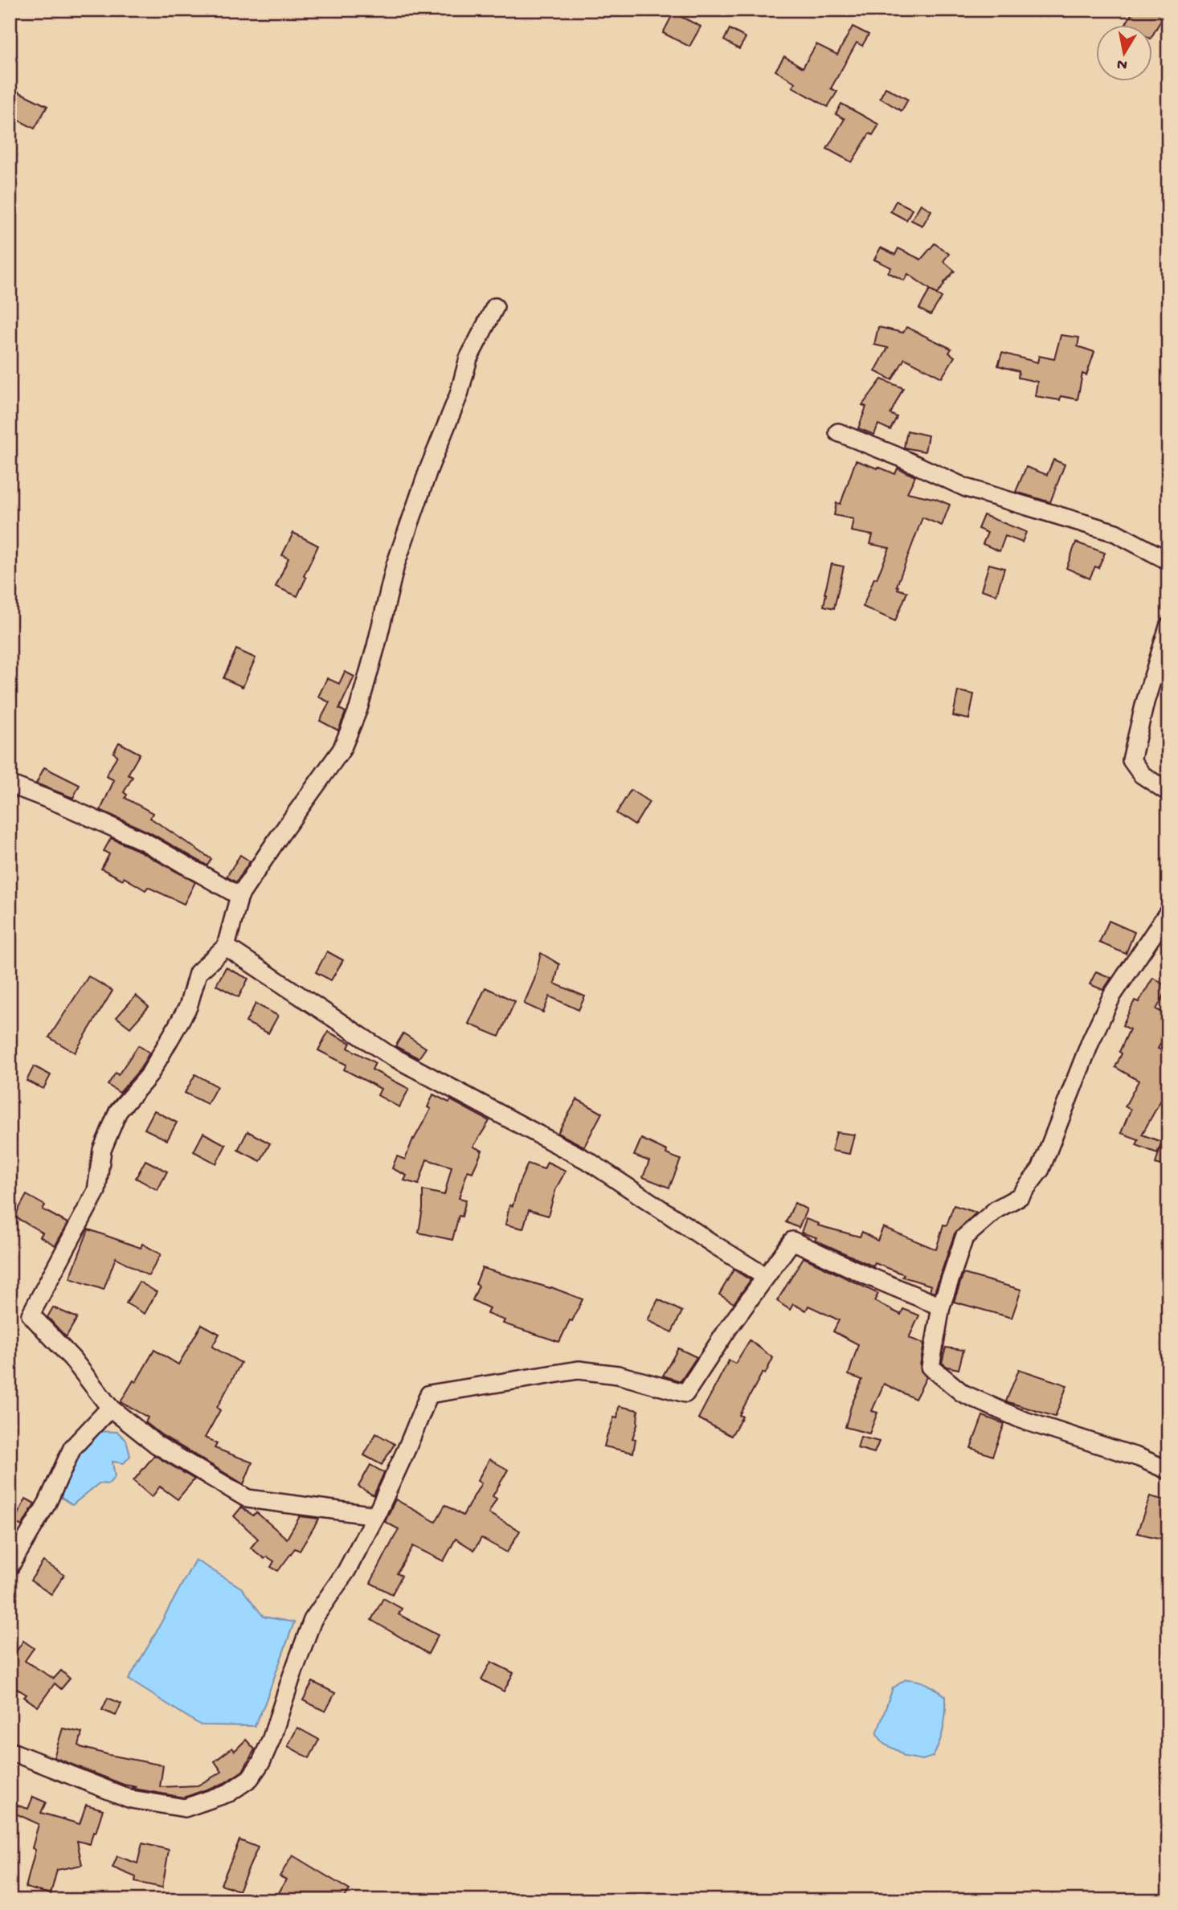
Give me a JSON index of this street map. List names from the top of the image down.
{
  "north": "bottom"
}
